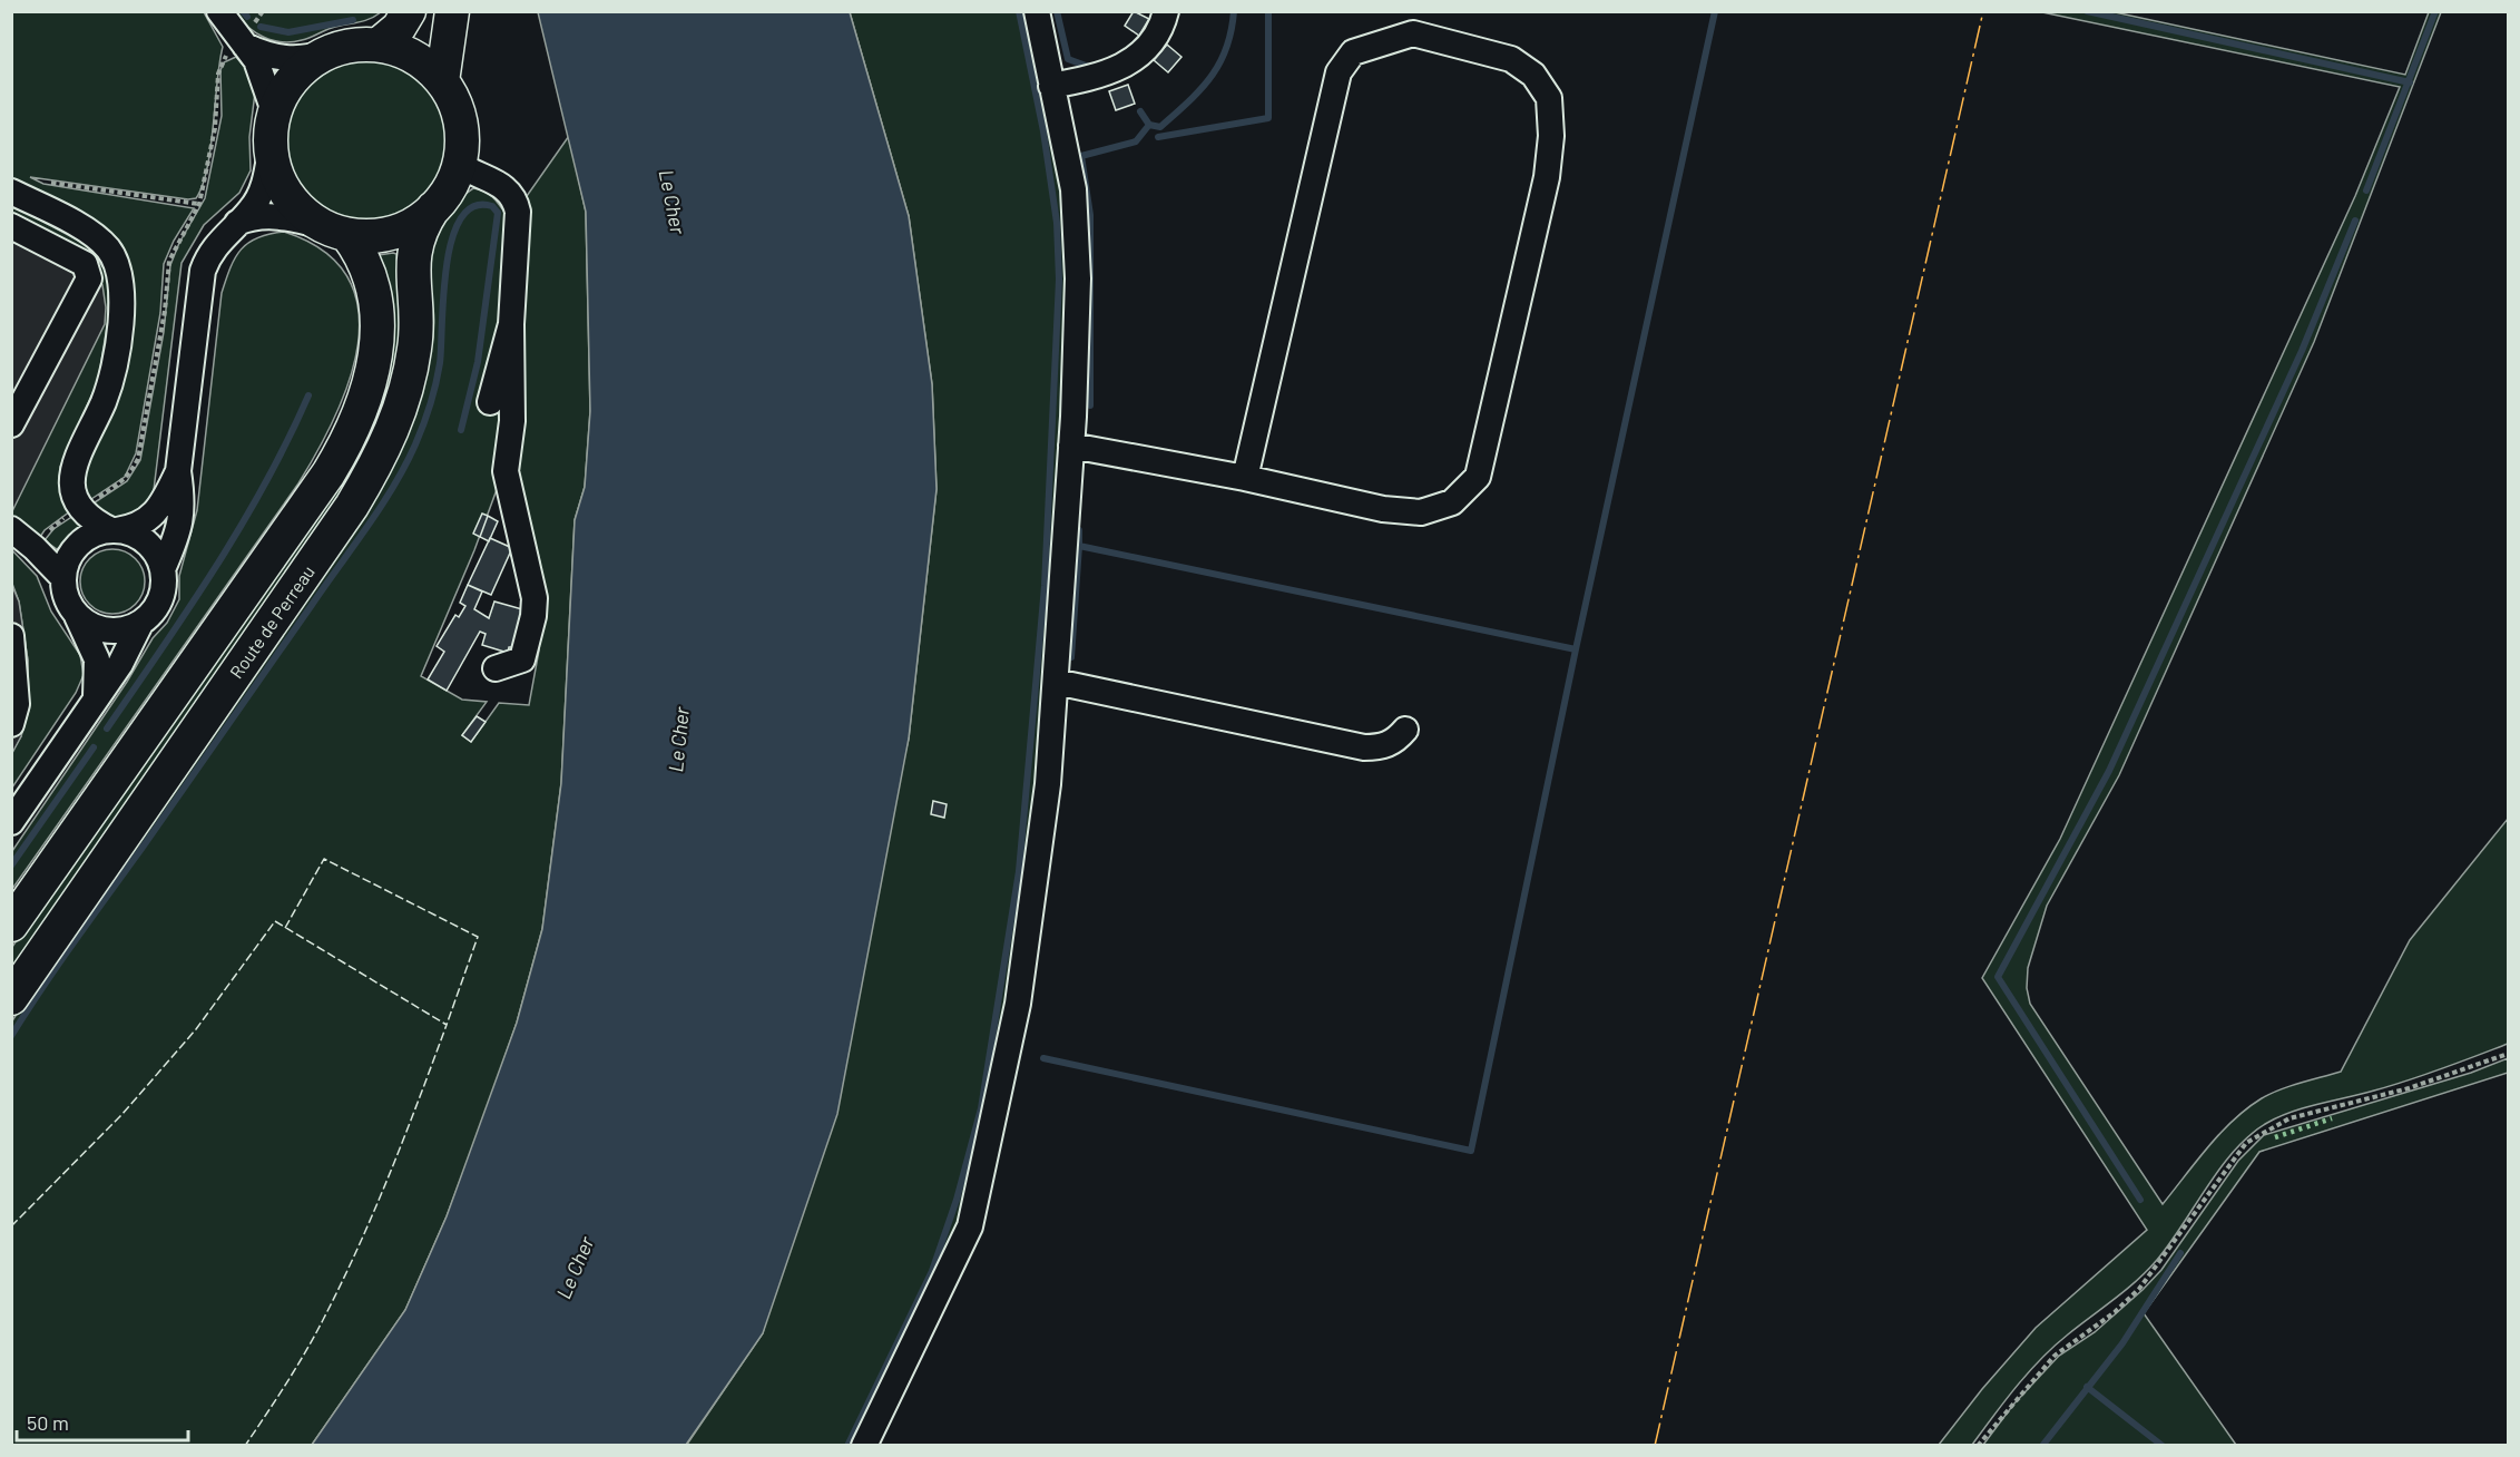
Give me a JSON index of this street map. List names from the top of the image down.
{
  "streets": {
    "main road": ["Route de Perreau"]
  },
  "water": ["Le Cher"],
  "scale_bar": "50 m"
}
